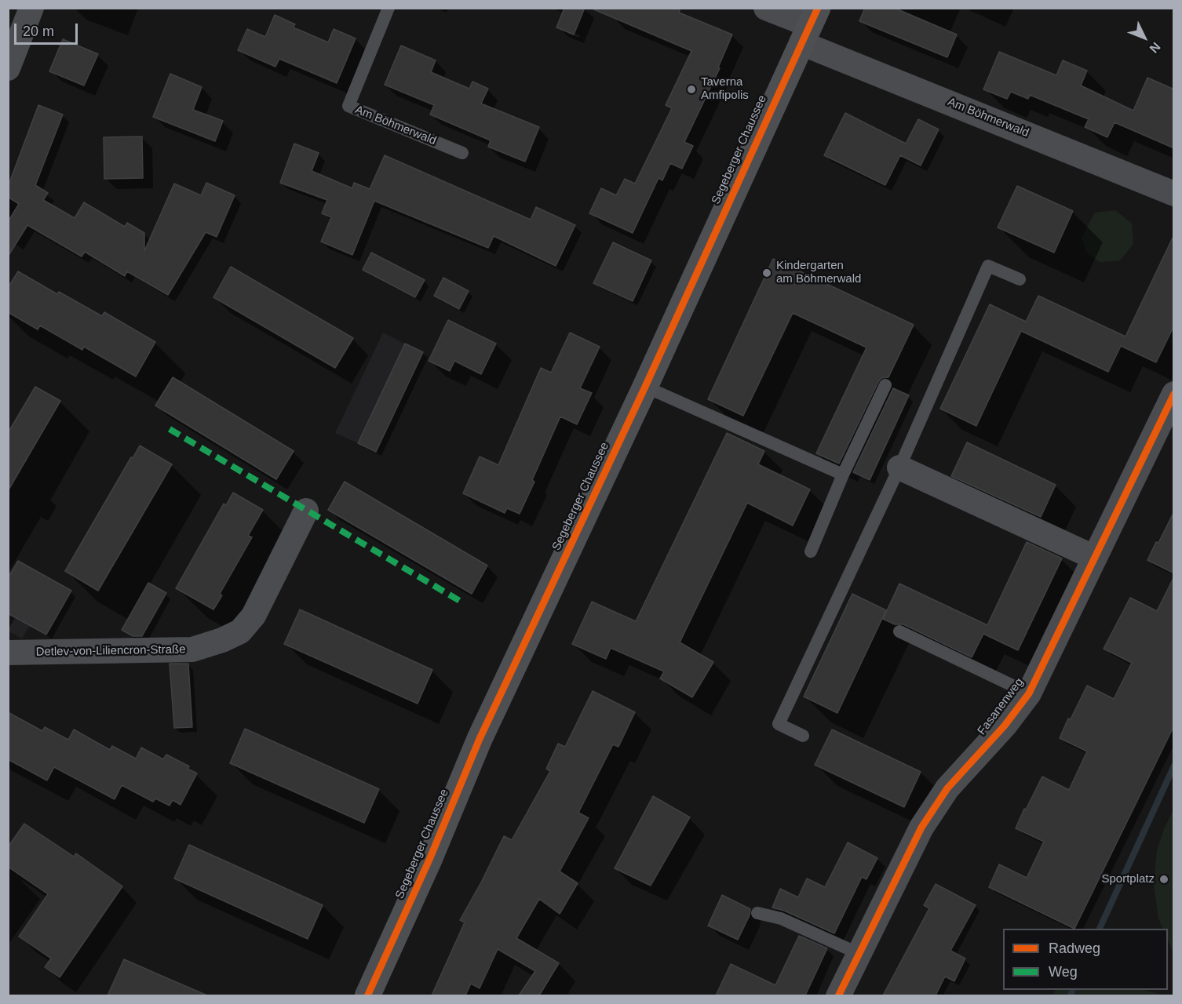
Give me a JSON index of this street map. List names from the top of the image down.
{
  "streets": {
    "main road": ["Segeberger Chaussee"],
    "street": ["Am Böhmerwald", "Detlev-von-Liliencron-Straße", "Fasanenweg"]
  },
  "crossings": [
    ["Am Böhmerwald", "Segeberger Chaussee"]
  ],
  "places": ["Taverna Amfipolis", "Kindergarten am Böhmerwald", "Sportplatz"],
  "legend": ["Radweg", "Weg"],
  "scale_bar": "20 m",
  "north": "bottom right"
}
